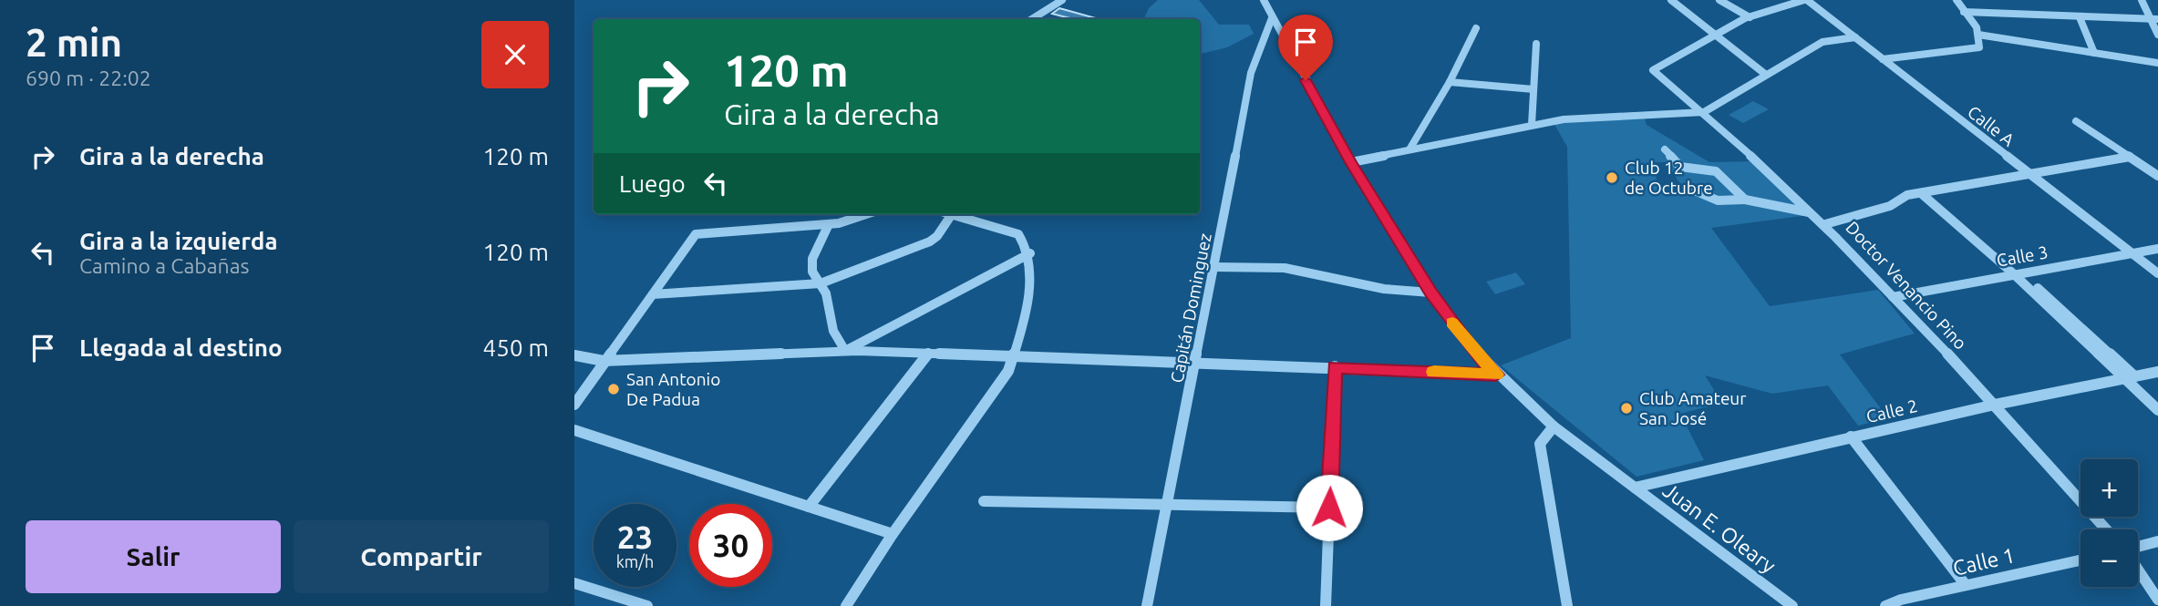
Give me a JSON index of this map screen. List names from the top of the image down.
{
  "streets": {
    "street": [
      "Calle A",
      "Calle 3",
      "Doctor Venancio Pino",
      "Capitán Dominguez",
      "Calle 2",
      "Juan E. Oleary",
      "Calle 1"
    ]
  },
  "crossings": [
    ["Calle A", "Calle 3"],
    ["Calle 3", "Doctor Venancio Pino"],
    ["Doctor Venancio Pino", "Calle 2"],
    ["Capitán Dominguez", "Juan E. Oleary"],
    ["Calle 2", "Juan E. Oleary"]
  ],
  "places": ["Club 12 de Octubre", "San Antonio De Padua", "Club Amateur San José"],
  "page": {
    "heading": ["2 min", "690 m · 22:02"],
    "turn": ["120 m", "Gira a la derecha"],
    "list": [
      {
        "name": "Gira a la derecha",
        "value": "120 m"
      },
      {
        "name": "Gira a la izquierda",
        "note": "Camino a Cabañas",
        "value": "120 m"
      },
      {
        "name": "Llegada al destino",
        "value": "450 m"
      }
    ],
    "then": "Luego",
    "map_buttons": ["+", "−"],
    "speed": "23 km/h",
    "limit": "30",
    "buttons": ["Salir", "Compartir"]
  }
}
